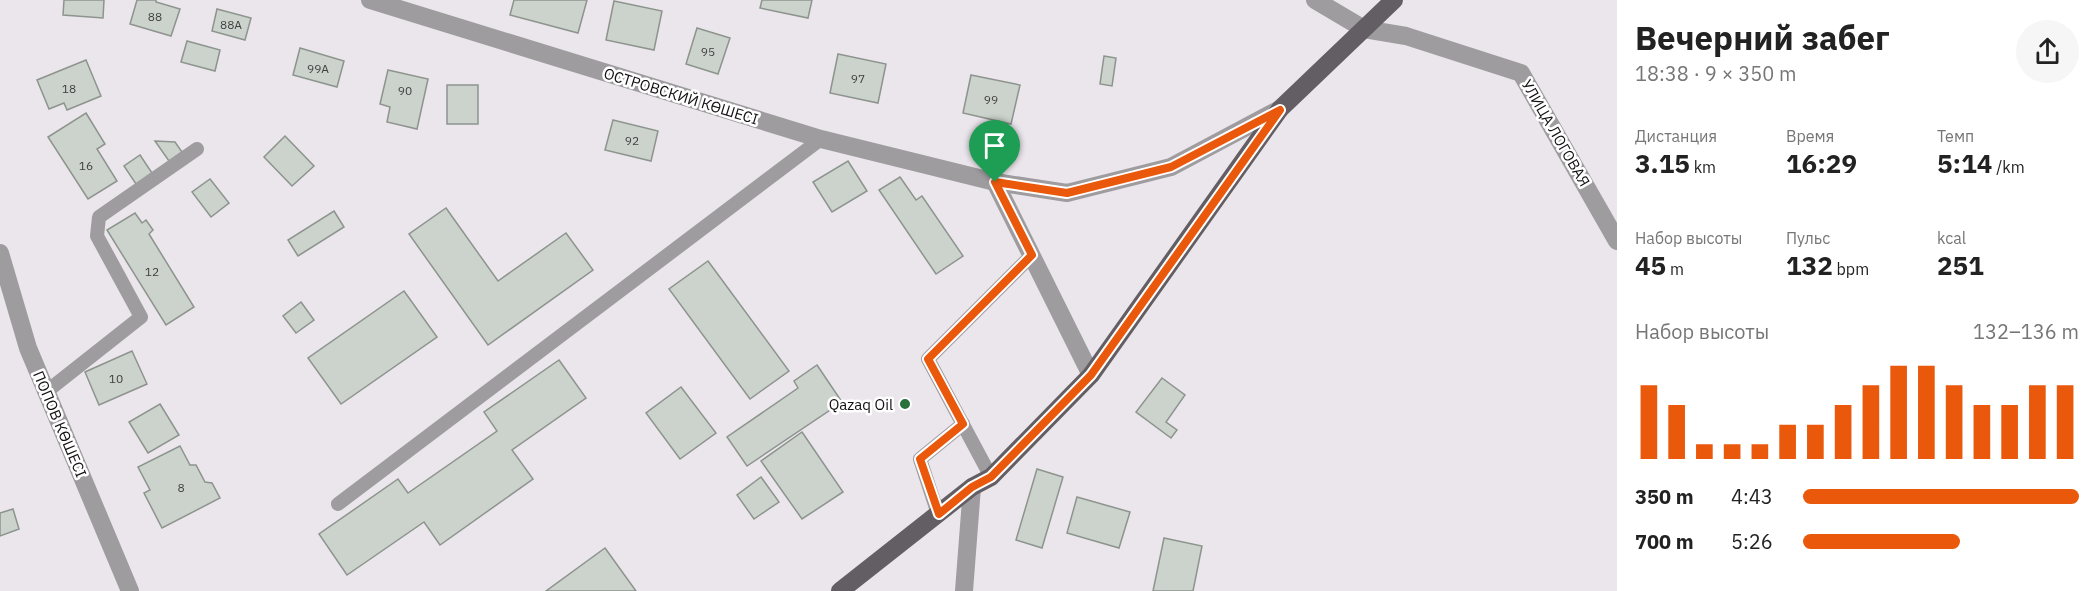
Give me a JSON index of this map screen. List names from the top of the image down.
{
  "streets": {
    "street": ["ОСТРОВСКИЙ КӨШЕСІ", "УЛИЦА ЛОГОВАЯ", "ПОПОВ КӨШЕСІ"]
  },
  "places": ["Qazaq Oil"],
  "house_numbers": [
    "88",
    "88А",
    "95",
    "99А",
    "97",
    "18",
    "90",
    "99",
    "92",
    "16",
    "12",
    "10",
    "8"
  ],
  "page": {
    "heading": ["Вечерний забег", "18:38 · 9 × 350 m"],
    "stats": [
      ["Дистанция", "3.15 km"],
      ["Время", "16:29"],
      ["Темп", "5:14 /km"],
      ["Набор высоты", "45 m"],
      ["Пульс", "132 bpm"],
      ["kcal", "251"]
    ],
    "chart": ["Набор высоты", "132–136 m"],
    "list": [
      {
        "name": "350 m",
        "note": "4:43"
      },
      {
        "name": "700 m",
        "note": "5:26"
      }
    ]
  }
}
